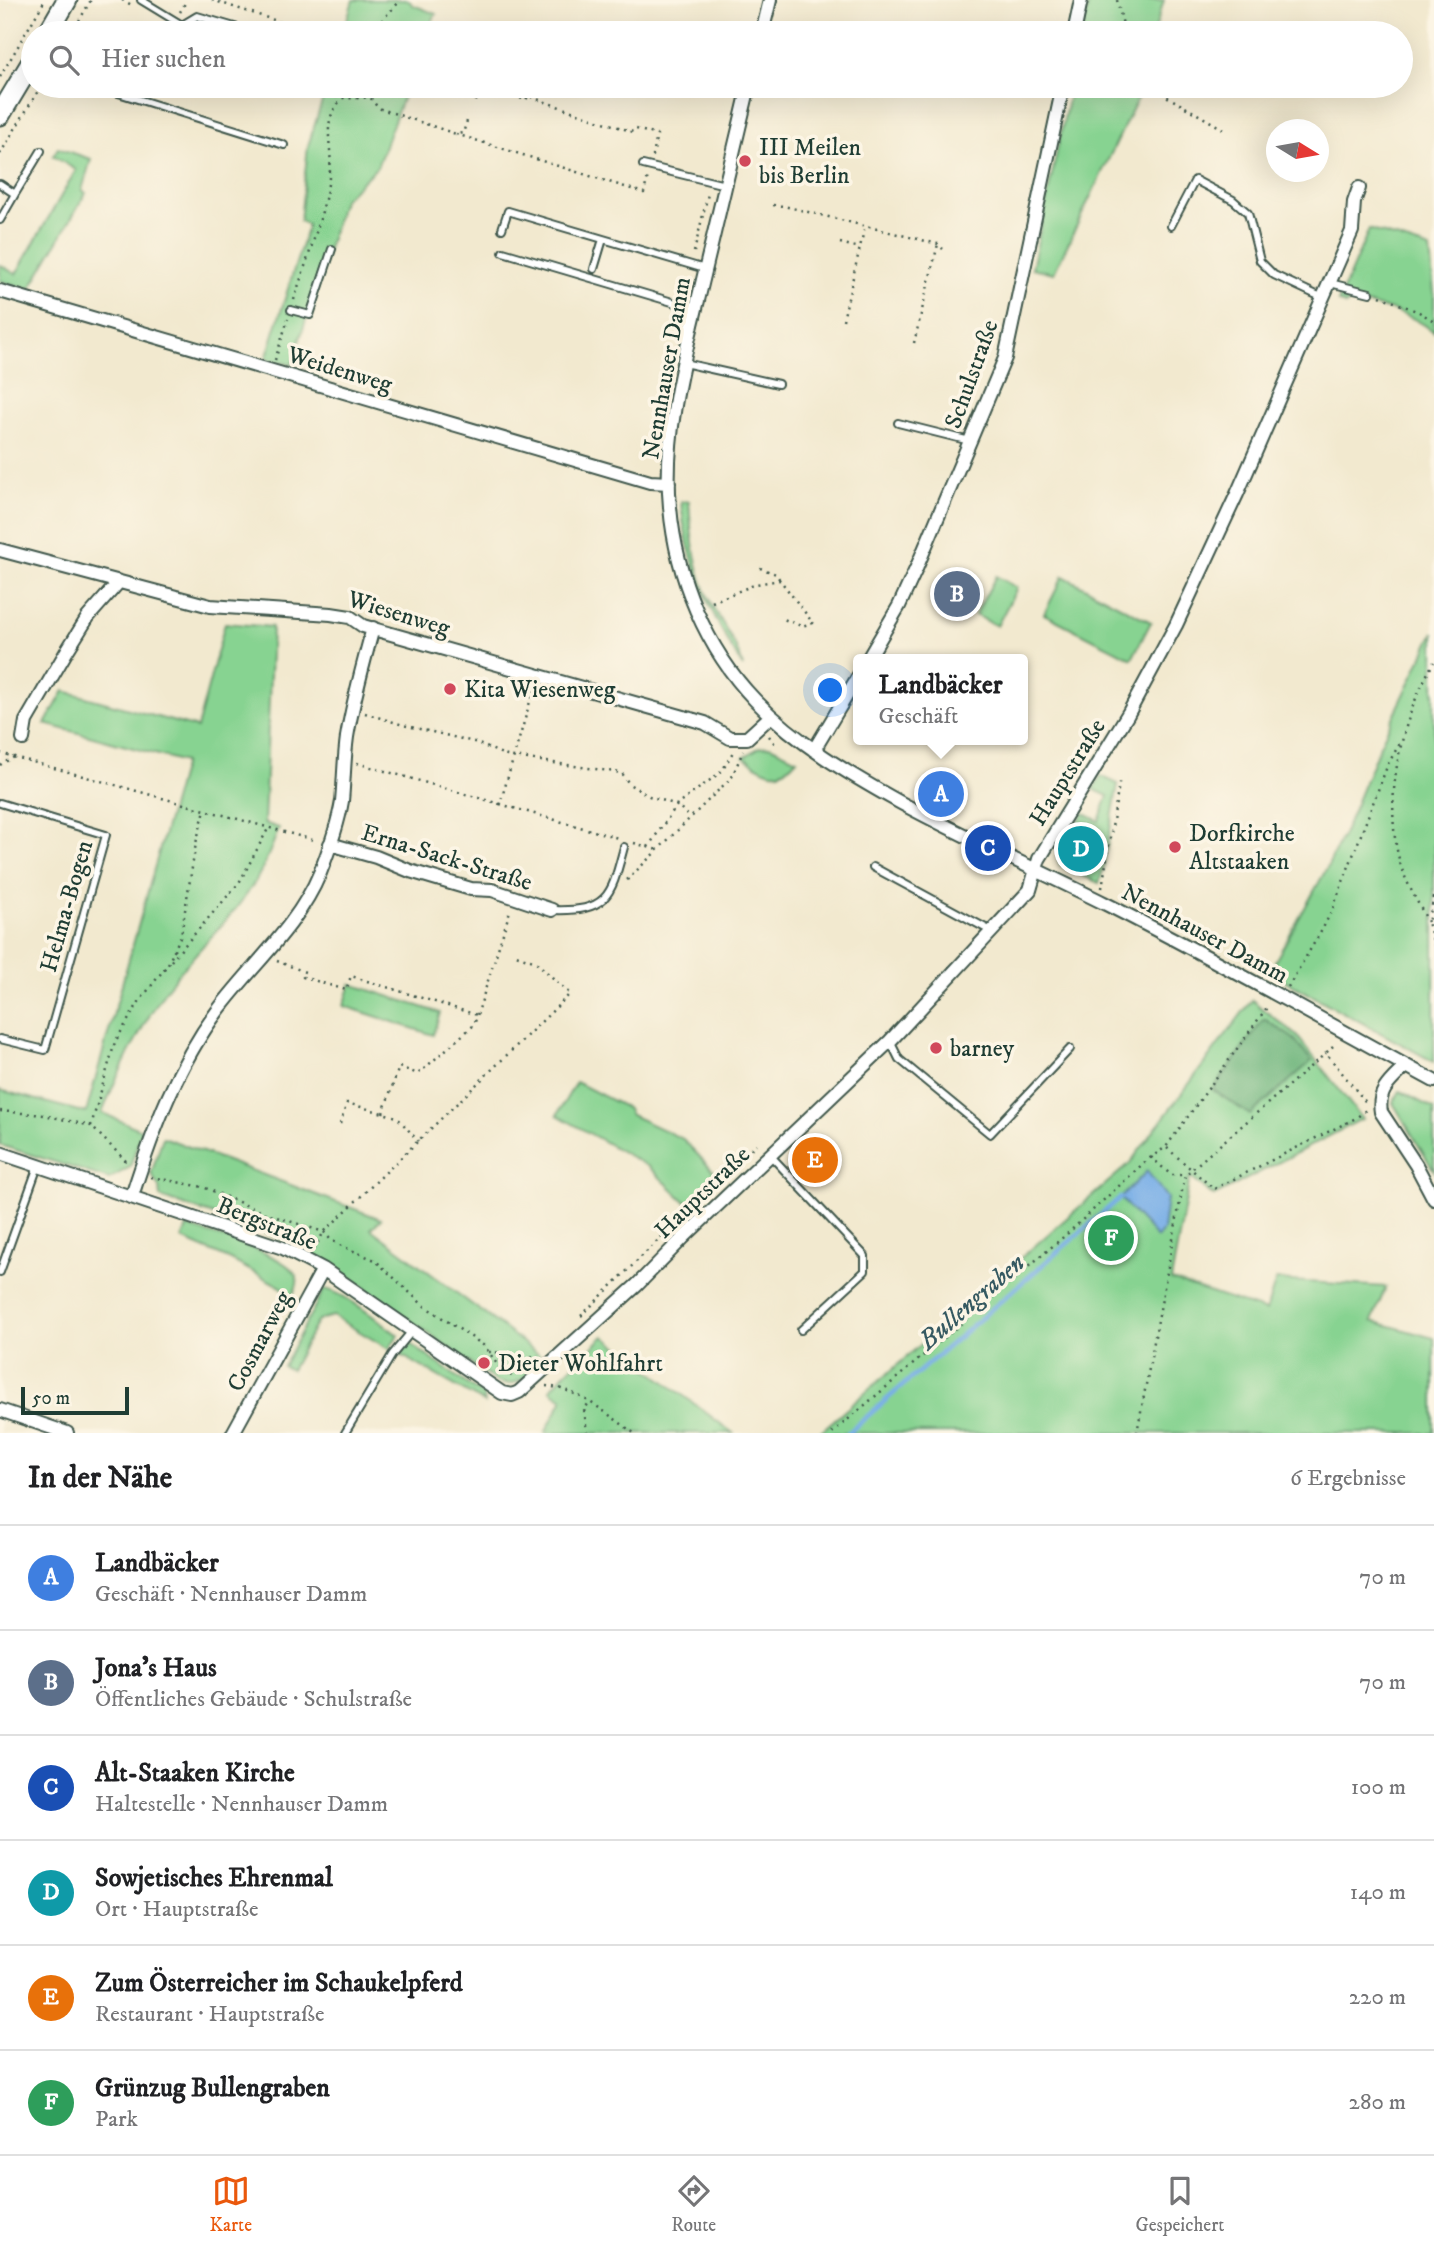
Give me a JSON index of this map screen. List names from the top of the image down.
{
  "streets": {
    "street": [
      "Nennhauser Damm",
      "Weidenweg",
      "Schulstraße",
      "Wiesenweg",
      "Hauptstraße",
      "Erna-Sack-Straße",
      "Bergstraße",
      "Cosmarweg"
    ],
    "lane": ["Helma-Bogen"]
  },
  "crossings": [
    ["Nennhauser Damm", "Weidenweg"],
    ["Nennhauser Damm", "Hauptstraße"],
    ["Hauptstraße", "Bergstraße"],
    ["Bergstraße", "Cosmarweg"]
  ],
  "water": ["Bullengraben"],
  "places": [
    "III Meilen bis Berlin",
    "Kita Wiesenweg",
    "Dorfkirche Altstaaken",
    "barney",
    "Dieter Wohlfahrt"
  ],
  "scale_bar": "50 m",
  "north": "right",
  "page": {
    "search": "Hier suchen",
    "pins": [
      "B",
      "A",
      "C",
      "D",
      "E",
      "F"
    ],
    "popup": ["Landbäcker", "Geschäft"],
    "scale": "50 m",
    "heading": ["In der Nähe", "6 Ergebnisse"],
    "list": [
      {
        "mark": "A",
        "name": "Landbäcker",
        "note": "Geschäft · Nennhauser Damm",
        "value": "70 m"
      },
      {
        "mark": "B",
        "name": "Jona's Haus",
        "note": "Öffentliches Gebäude · Schulstraße",
        "value": "70 m"
      },
      {
        "mark": "C",
        "name": "Alt-Staaken Kirche",
        "note": "Haltestelle · Nennhauser Damm",
        "value": "100 m"
      },
      {
        "mark": "D",
        "name": "Sowjetisches Ehrenmal",
        "note": "Ort · Hauptstraße",
        "value": "140 m"
      },
      {
        "mark": "E",
        "name": "Zum Österreicher im Schaukelpferd",
        "note": "Restaurant · Hauptstraße",
        "value": "220 m"
      },
      {
        "mark": "F",
        "name": "Grünzug Bullengraben",
        "note": "Park",
        "value": "280 m"
      }
    ],
    "nav": ["Karte", "Route", "Gespeichert"]
  }
}
